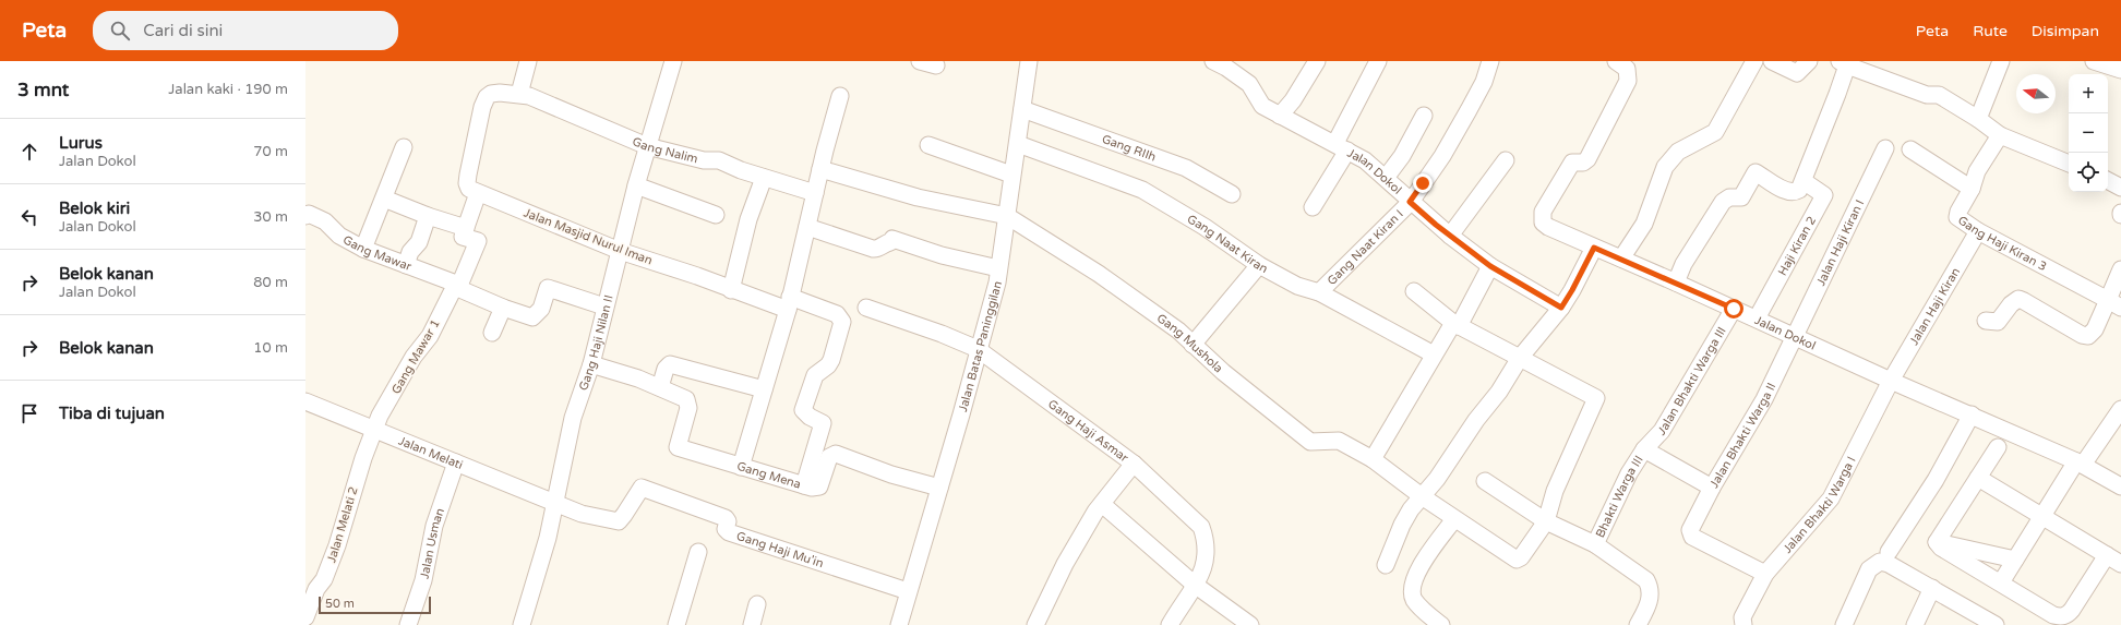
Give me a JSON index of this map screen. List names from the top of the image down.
{
  "streets": {
    "street": [
      "Gang RIIh",
      "Gang Nalim",
      "Jalan Dokol",
      "Jalan Masjid Nurul Iman",
      "Jalan Haji Kiran I",
      "Gang Haji Kiran 3",
      "Gang Naat Kiran",
      "Haji Kiran 2",
      "Gang Naat Kiran I",
      "Gang Mawar",
      "Jalan Haji Kiran",
      "Gang Haji Nilan II",
      "Gang Mushola",
      "Jalan Batas Paninggilan",
      "Gang Mawar 1",
      "Jalan Bhakti Warga III",
      "Gang Haji Asmar",
      "Jalan Bhakti Warga II",
      "Jalan Melati",
      "Gang Mena",
      "Bhakti Warga III",
      "Jalan Bhakti Warga I",
      "Jalan Melati 2",
      "Jalan Usman",
      "Gang Haji Mu'in"
    ]
  },
  "crossings": [
    ["Gang RIIh", "Jalan Batas Paninggilan"],
    ["Gang Nalim", "Jalan Masjid Nurul Iman"],
    ["Gang Nalim", "Gang Haji Nilan II"],
    ["Jalan Dokol", "Jalan Haji Kiran I"],
    ["Jalan Dokol", "Haji Kiran 2"],
    ["Jalan Dokol", "Gang Naat Kiran I"],
    ["Jalan Dokol", "Jalan Haji Kiran"],
    ["Jalan Dokol", "Jalan Bhakti Warga III"],
    ["Jalan Dokol", "Jalan Bhakti Warga II"],
    ["Jalan Dokol", "Jalan Bhakti Warga I"],
    ["Jalan Masjid Nurul Iman", "Gang Haji Nilan II"],
    ["Jalan Masjid Nurul Iman", "Gang Mena"],
    ["Jalan Haji Kiran I", "Jalan Bhakti Warga II"],
    ["Gang Haji Kiran 3", "Jalan Haji Kiran"],
    ["Gang Naat Kiran", "Gang Naat Kiran I"],
    ["Gang Naat Kiran", "Jalan Batas Paninggilan"],
    ["Gang Mawar", "Gang Haji Nilan II"],
    ["Gang Mawar", "Gang Mawar 1"],
    ["Jalan Haji Kiran", "Jalan Bhakti Warga I"],
    ["Gang Haji Nilan II", "Jalan Melati"],
    ["Gang Mushola", "Jalan Batas Paninggilan"],
    ["Jalan Batas Paninggilan", "Gang Haji Asmar"],
    ["Jalan Batas Paninggilan", "Gang Mena"],
    ["Jalan Batas Paninggilan", "Gang Haji Mu'in"],
    ["Gang Mawar 1", "Jalan Melati"],
    ["Gang Mawar 1", "Jalan Melati 2"],
    ["Jalan Bhakti Warga III", "Bhakti Warga III"],
    ["Jalan Bhakti Warga II", "Jalan Bhakti Warga I"],
    ["Jalan Melati", "Jalan Melati 2"],
    ["Jalan Melati", "Jalan Usman"],
    ["Jalan Melati", "Gang Haji Mu'in"]
  ],
  "scale_bar": "50 m",
  "north": "left",
  "page": {
    "header": "Peta",
    "search": "Cari di sini",
    "nav": ["Peta", "Rute", "Disimpan"],
    "heading": ["3 mnt", "Jalan kaki · 190 m"],
    "map_buttons": ["+", "−"],
    "list": [
      ["Lurus", "Jalan Dokol", "70 m"],
      ["Belok kiri", "Jalan Dokol", "30 m"],
      ["Belok kanan", "Jalan Dokol", "80 m"],
      ["Belok kanan", "10 m"],
      "Tiba di tujuan"
    ],
    "scale": "50 m"
  }
}
